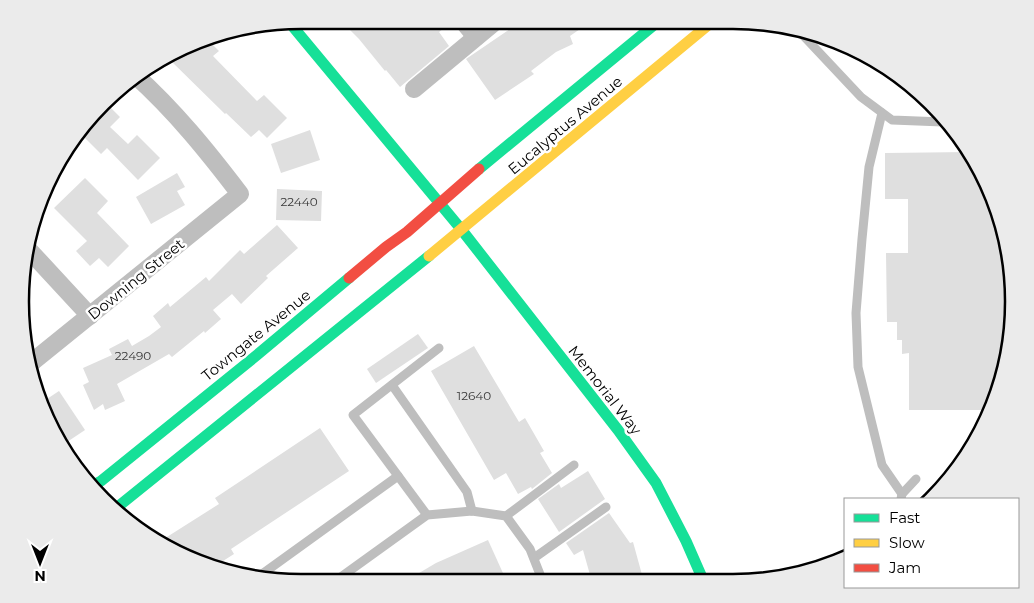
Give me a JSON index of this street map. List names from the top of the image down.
{
  "streets": {
    "main road": ["Eucalyptus Avenue", "Towngate Avenue", "Memorial Way"],
    "street": ["Downing Street"]
  },
  "crossings": [
    ["Eucalyptus Avenue", "Towngate Avenue"],
    ["Eucalyptus Avenue", "Memorial Way"]
  ],
  "house_numbers": ["22440", "22490", "12640"],
  "legend": ["Fast", "Slow", "Jam"],
  "north": "bottom"
}
